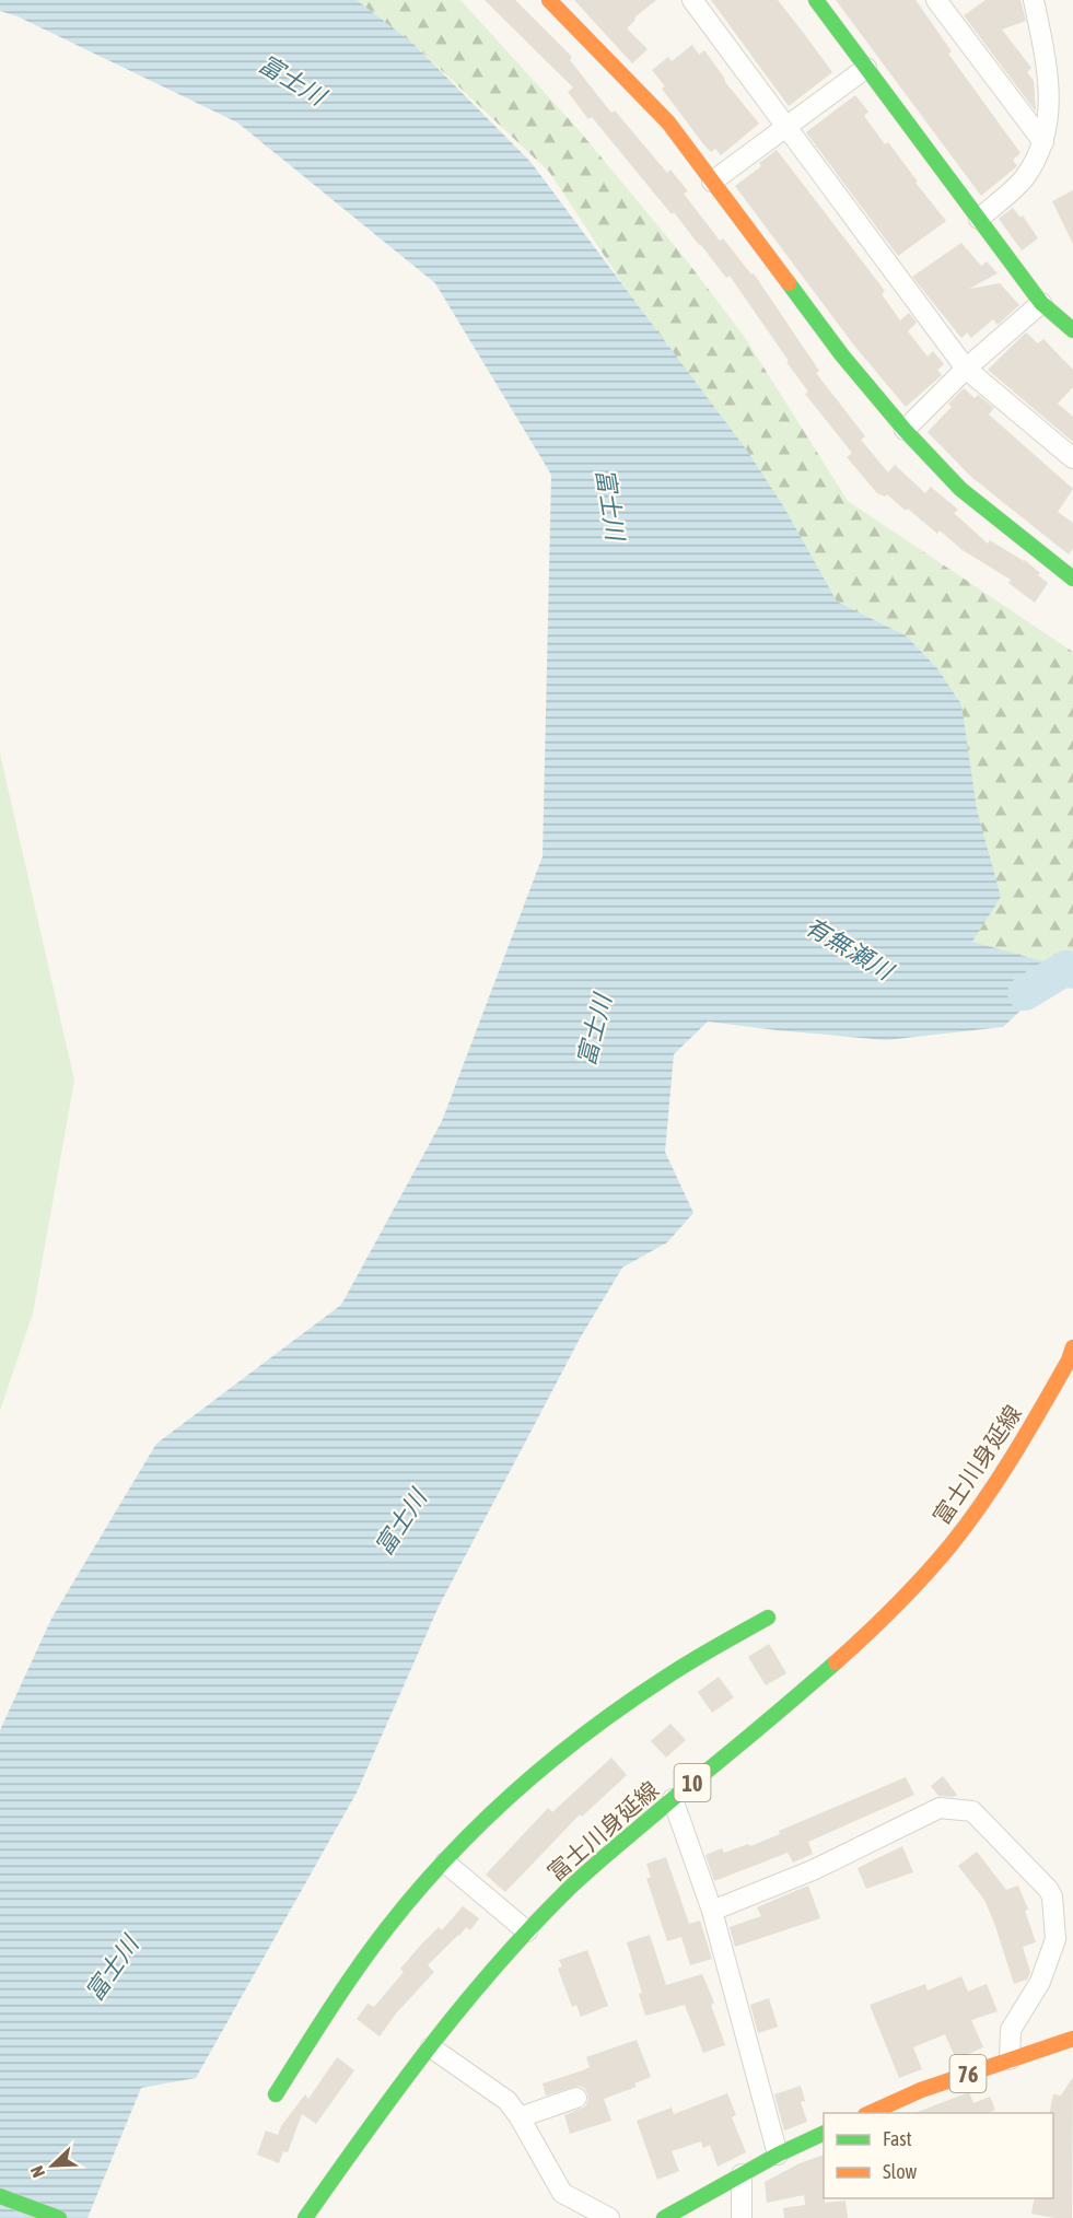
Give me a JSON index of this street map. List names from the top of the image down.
{
  "streets": {
    "street": ["富士川身延線", "10", "76"]
  },
  "water": ["富士川", "有無瀬川"],
  "legend": ["Fast", "Slow"],
  "north": "bottom left"
}
